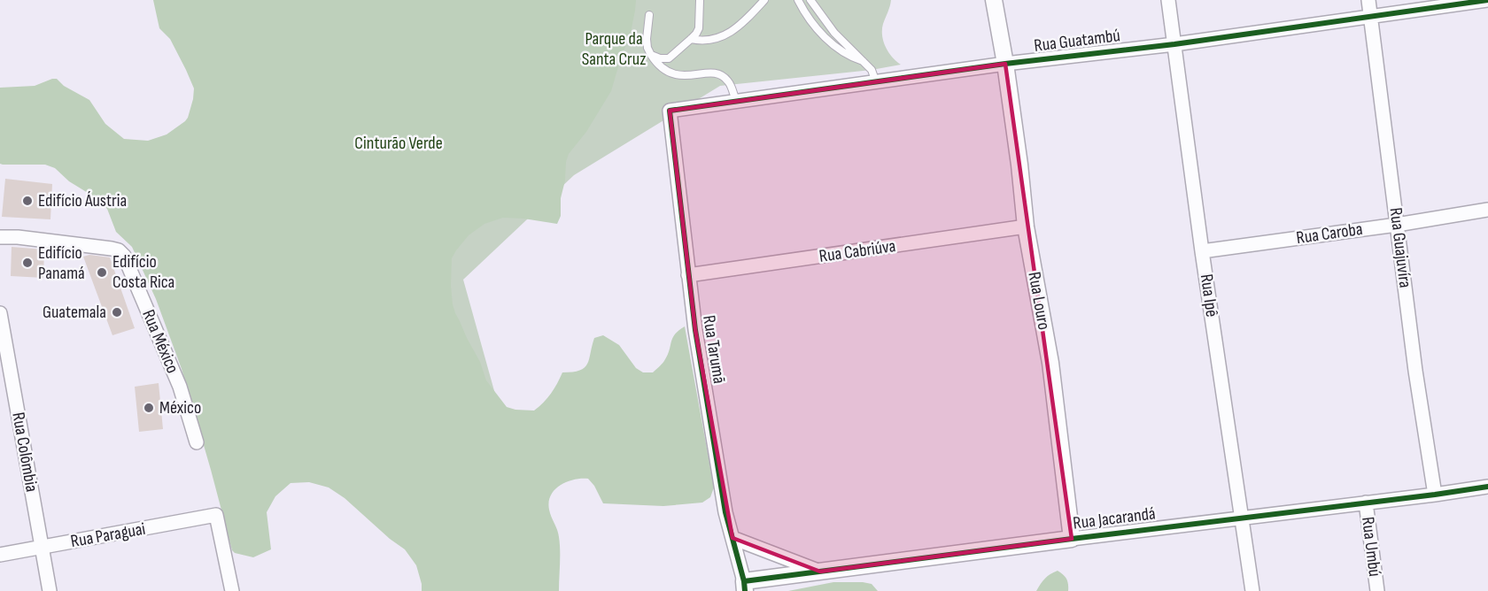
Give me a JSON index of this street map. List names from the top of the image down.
{
  "streets": {
    "street": [
      "Rua Guatambú",
      "Rua Caroba",
      "Rua Guajuvíra",
      "Rua Cabriúva",
      "Rua Ipê",
      "Rua Louro",
      "Rua México",
      "Rua Tarumã",
      "Rua Colômbia",
      "Rua Jacarandá",
      "Rua Paraguai",
      "Rua Umbú"
    ]
  },
  "crossings": [
    ["Rua Guatambú", "Rua Guajuvíra"],
    ["Rua Guatambú", "Rua Ipê"],
    ["Rua Guatambú", "Rua Louro"],
    ["Rua Guatambú", "Rua Tarumã"],
    ["Rua Caroba", "Rua Guajuvíra"],
    ["Rua Caroba", "Rua Ipê"],
    ["Rua Guajuvíra", "Rua Jacarandá"],
    ["Rua Cabriúva", "Rua Louro"],
    ["Rua Cabriúva", "Rua Tarumã"],
    ["Rua Ipê", "Rua Jacarandá"],
    ["Rua Louro", "Rua Jacarandá"],
    ["Rua Tarumã", "Rua Jacarandá"],
    ["Rua Colômbia", "Rua Paraguai"],
    ["Rua Jacarandá", "Rua Umbú"]
  ],
  "parks": ["Parque da Santa Cruz", "Cinturão Verde"],
  "places": [
    "Edifício Áustria",
    "Edifício Panamá",
    "Edifício Costa Rica",
    "Guatemala",
    "México"
  ]
}
